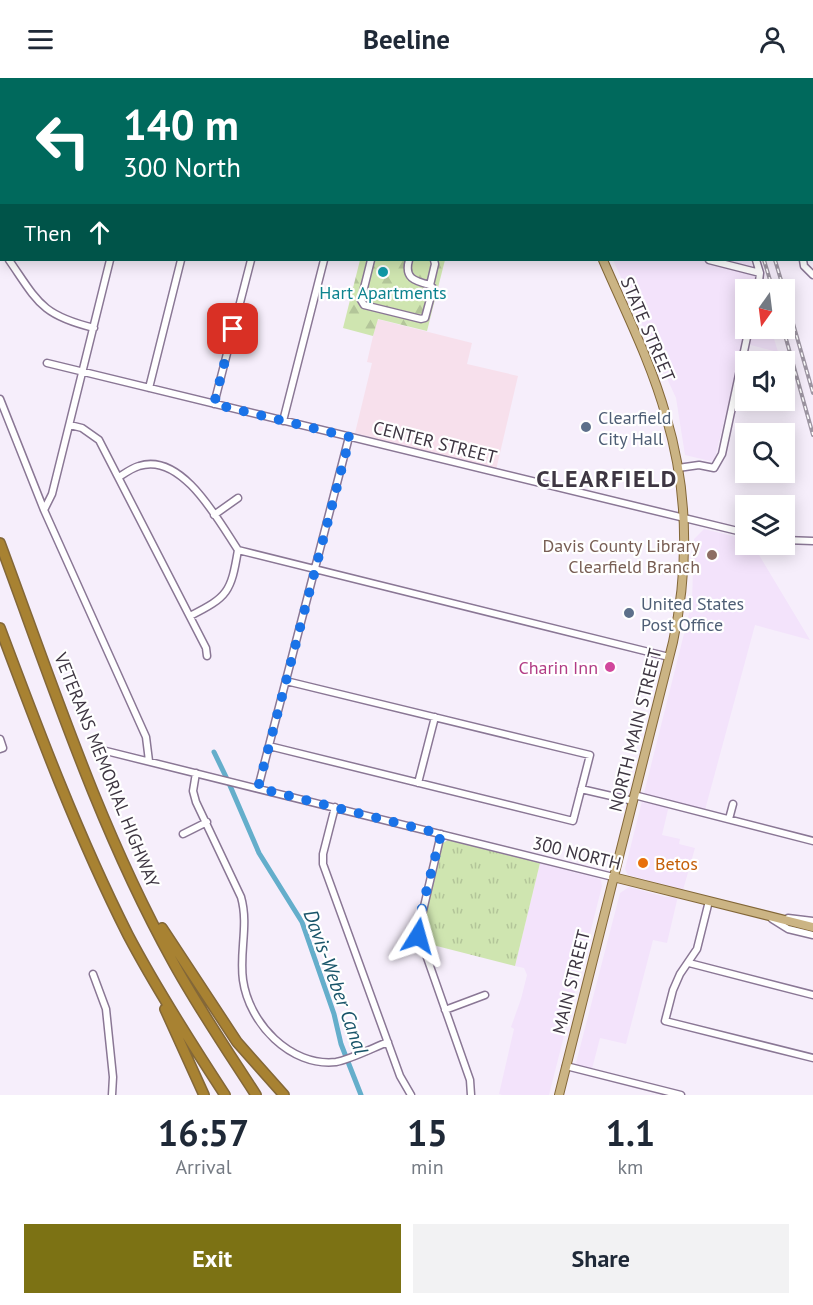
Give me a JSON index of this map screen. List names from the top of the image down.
{
  "streets": {
    "highway": ["VETERANS MEMORIAL HIGHWAY"],
    "main road": [
      "STATE STREET",
      "NORTH MAIN STREET",
      "300 NORTH",
      "MAIN STREET"
    ],
    "street": ["CENTER STREET"]
  },
  "crossings": [
    ["STATE STREET", "CENTER STREET"],
    ["STATE STREET", "NORTH MAIN STREET"],
    ["NORTH MAIN STREET", "300 NORTH"],
    ["NORTH MAIN STREET", "MAIN STREET"],
    ["300 NORTH", "MAIN STREET"]
  ],
  "districts": ["CLEARFIELD"],
  "water": ["Davis-Weber Canal"],
  "places": [
    "Hart Apartments",
    "Clearfield City Hall",
    "Davis County Library Clearfield Branch",
    "United States Post Office",
    "Charin Inn",
    "Betos"
  ],
  "north": "bottom",
  "page": {
    "header": "Beeline",
    "turn": ["140 m", "300 North"],
    "then": "Then",
    "eta": [
      "16:57",
      "Arrival",
      "15",
      "min",
      "1.1",
      "km"
    ],
    "buttons": ["Exit", "Share"]
  }
}
